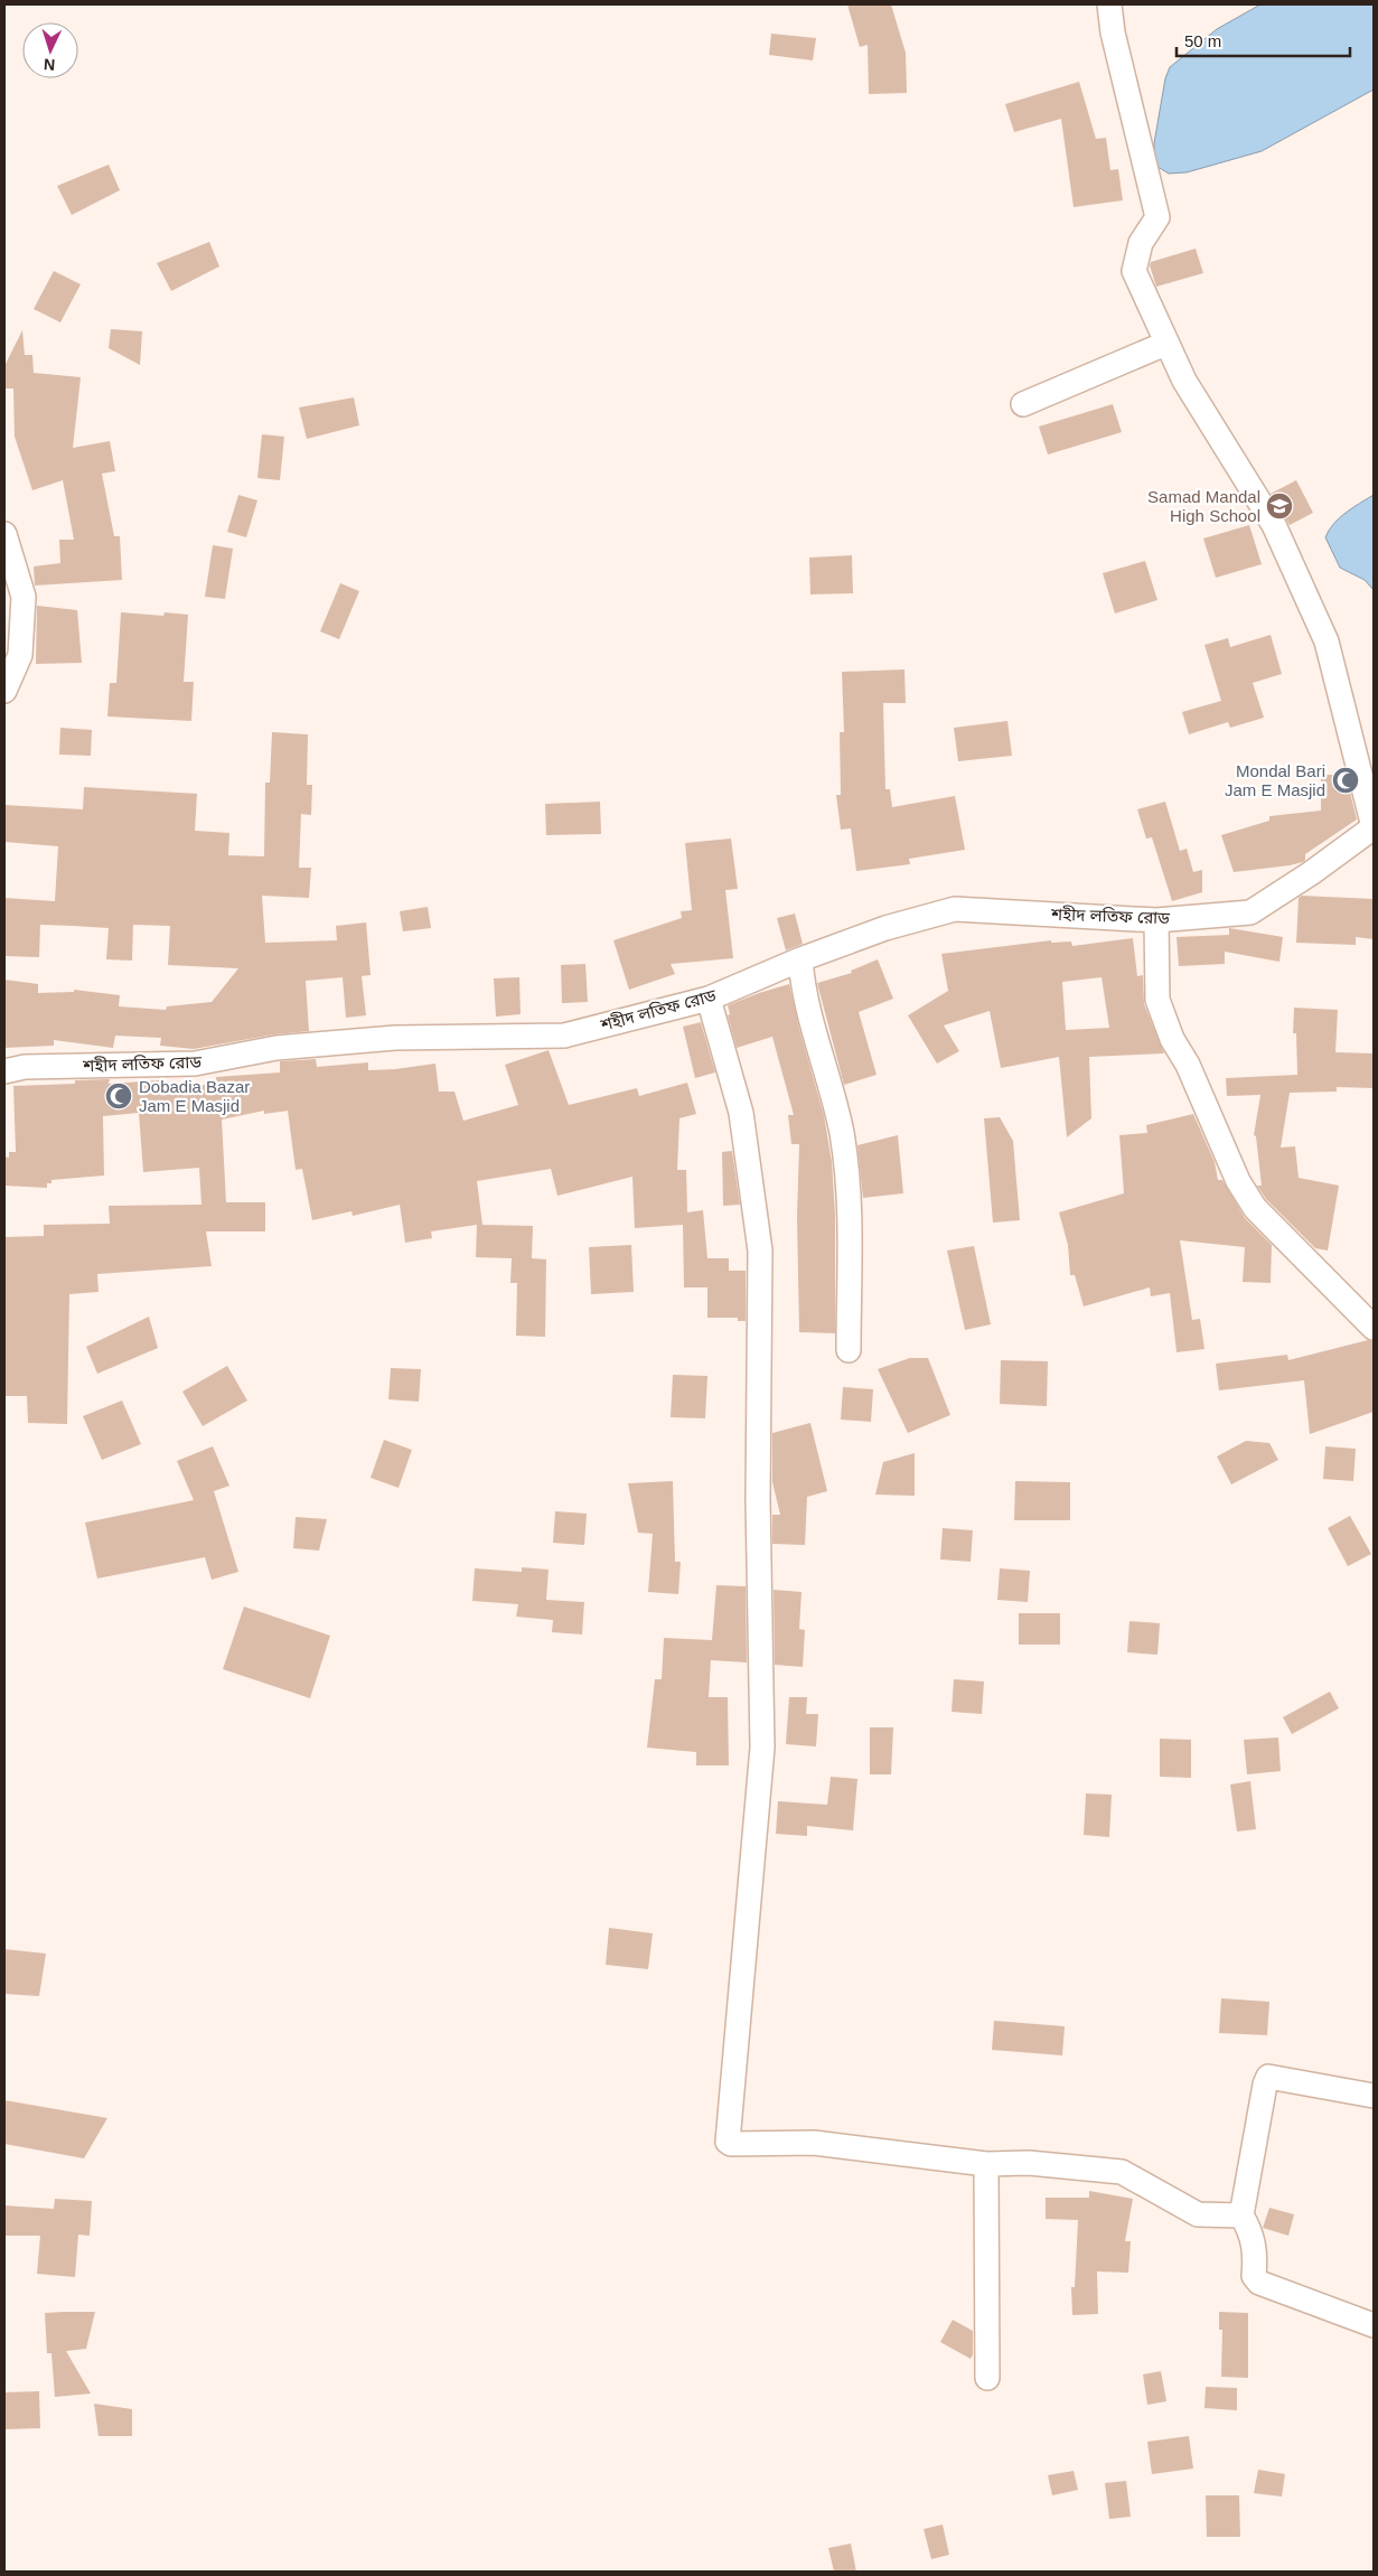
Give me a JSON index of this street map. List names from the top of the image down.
{
  "streets": {
    "street": ["শহীদ লতিফ রোড"]
  },
  "places": {
    "school or university": ["Samad Mandal High School"],
    "mosque": ["Mondal Bari Jam E Masjid", "Dobadia Bazar Jam E Masjid"]
  },
  "scale_bar": "50 m",
  "north": "bottom"
}
